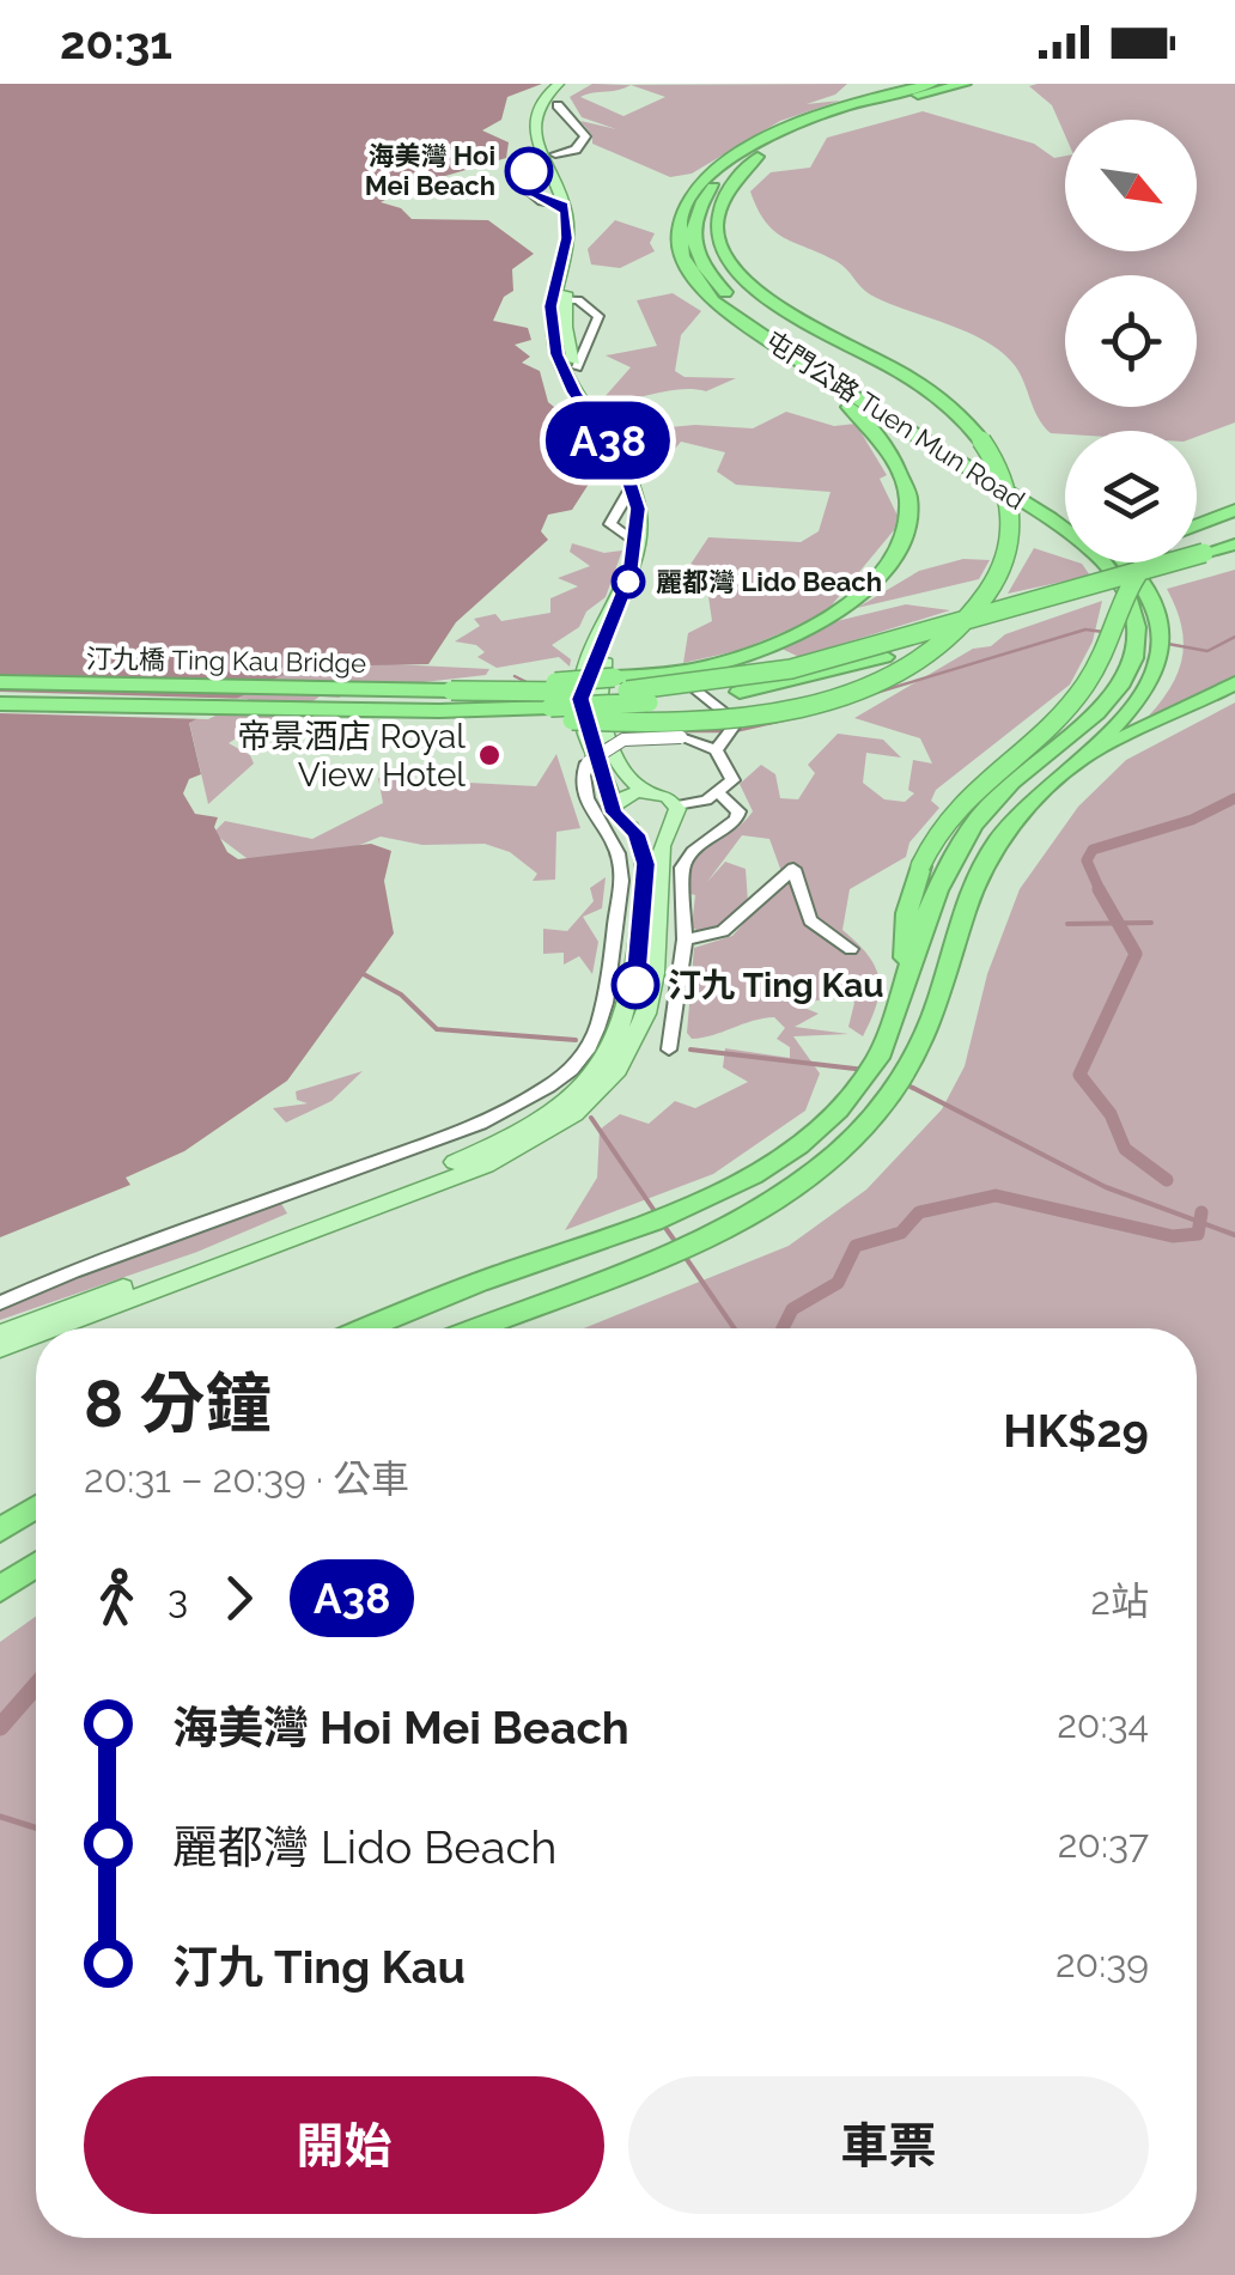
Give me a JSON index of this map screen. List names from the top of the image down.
{
  "streets": {
    "highway": ["屯門公路 Tuen Mun Road", "汀九橋 Ting Kau Bridge"]
  },
  "places": [
    "海美灣 Hoi Mei Beach",
    "麗都灣 Lido Beach",
    "帝景酒店 Royal View Hotel",
    "汀九 Ting Kau"
  ],
  "lines": ["bus line A38"],
  "north": "bottom right",
  "page": {
    "status": "20:31",
    "on_map": "A38",
    "heading": ["8 分鐘", "20:31 – 20:39 · 公車", "HK$29"],
    "legs": ["3", "A38", "2站"],
    "list": [
      {
        "name": "海美灣 Hoi Mei Beach",
        "value": "20:34"
      },
      {
        "name": "麗都灣 Lido Beach",
        "value": "20:37"
      },
      {
        "name": "汀九 Ting Kau",
        "value": "20:39"
      }
    ],
    "buttons": ["開始", "車票"]
  }
}
